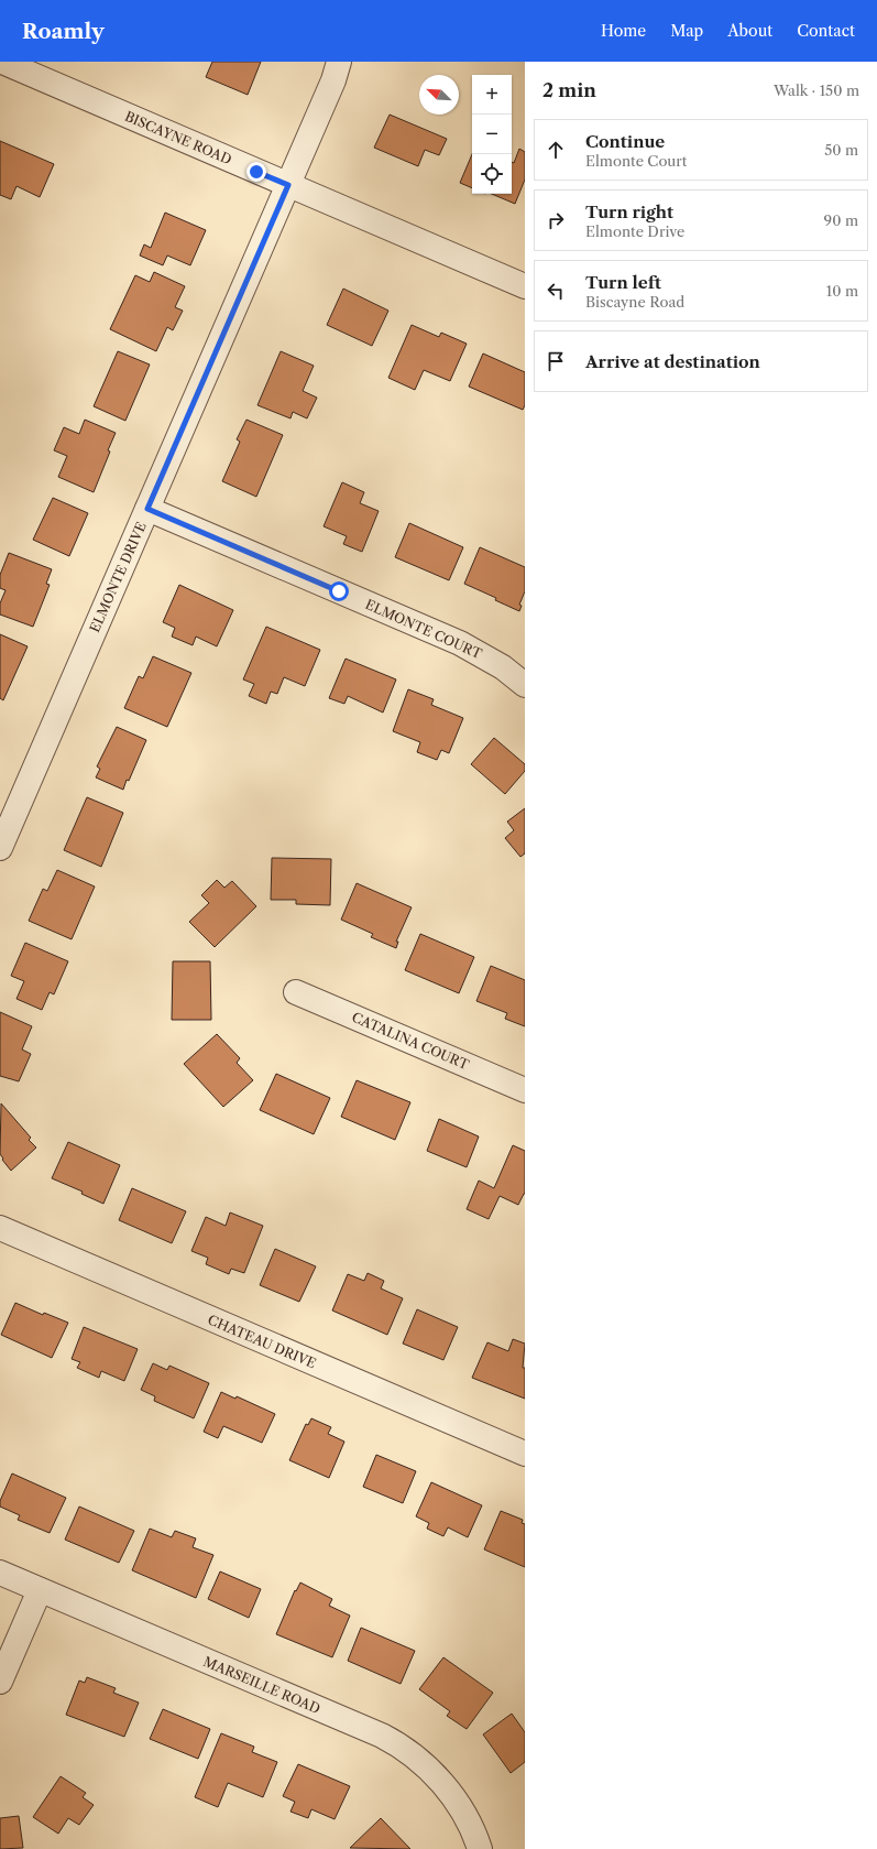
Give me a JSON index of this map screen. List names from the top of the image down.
{
  "streets": {
    "street": [
      "BISCAYNE ROAD",
      "ELMONTE DRIVE",
      "ELMONTE COURT",
      "CATALINA COURT",
      "CHATEAU DRIVE",
      "MARSEILLE ROAD"
    ]
  },
  "crossings": [
    ["BISCAYNE ROAD", "ELMONTE DRIVE"],
    ["ELMONTE DRIVE", "ELMONTE COURT"]
  ],
  "north": "top left",
  "page": {
    "header": "Roamly",
    "nav": [
      "Home",
      "Map",
      "About",
      "Contact"
    ],
    "heading": ["2 min", "Walk · 150 m"],
    "map_buttons": ["+", "−"],
    "list": [
      ["Continue", "Elmonte Court", "50 m"],
      ["Turn right", "Elmonte Drive", "90 m"],
      ["Turn left", "Biscayne Road", "10 m"],
      "Arrive at destination"
    ]
  }
}
